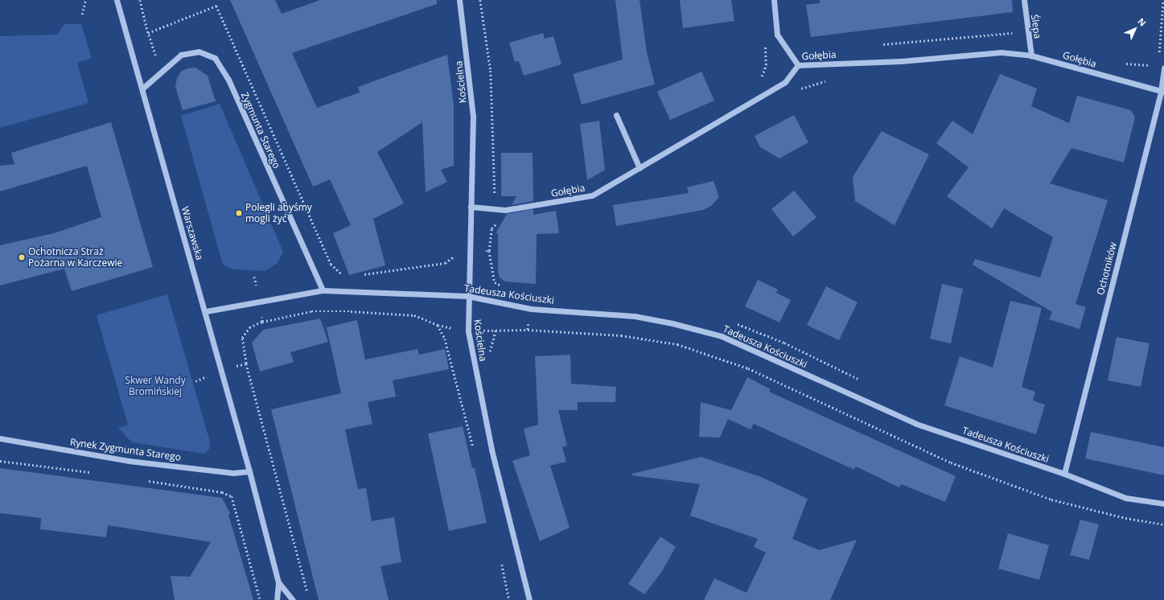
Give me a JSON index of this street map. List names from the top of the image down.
{
  "streets": {
    "street": [
      "Ślepa",
      "Gołębia",
      "Kościelna",
      "Zygmunta Starego",
      "Warszawska",
      "Ochotników",
      "Tadeusza Kościuszki",
      "Rynek Zygmunta Starego"
    ]
  },
  "crossings": [
    ["Ślepa", "Gołębia"],
    ["Gołębia", "Kościelna"],
    ["Gołębia", "Ochotników"],
    ["Kościelna", "Tadeusza Kościuszki"],
    ["Zygmunta Starego", "Warszawska"],
    ["Zygmunta Starego", "Tadeusza Kościuszki"],
    ["Warszawska", "Tadeusza Kościuszki"],
    ["Warszawska", "Rynek Zygmunta Starego"],
    ["Ochotników", "Tadeusza Kościuszki"]
  ],
  "parks": ["Skwer Wandy Bromińskiej"],
  "places": ["Polegli abyśmy mogli żyć", "Ochotnicza Straż Pożarna w Karczewie"],
  "north": "top right"
}
